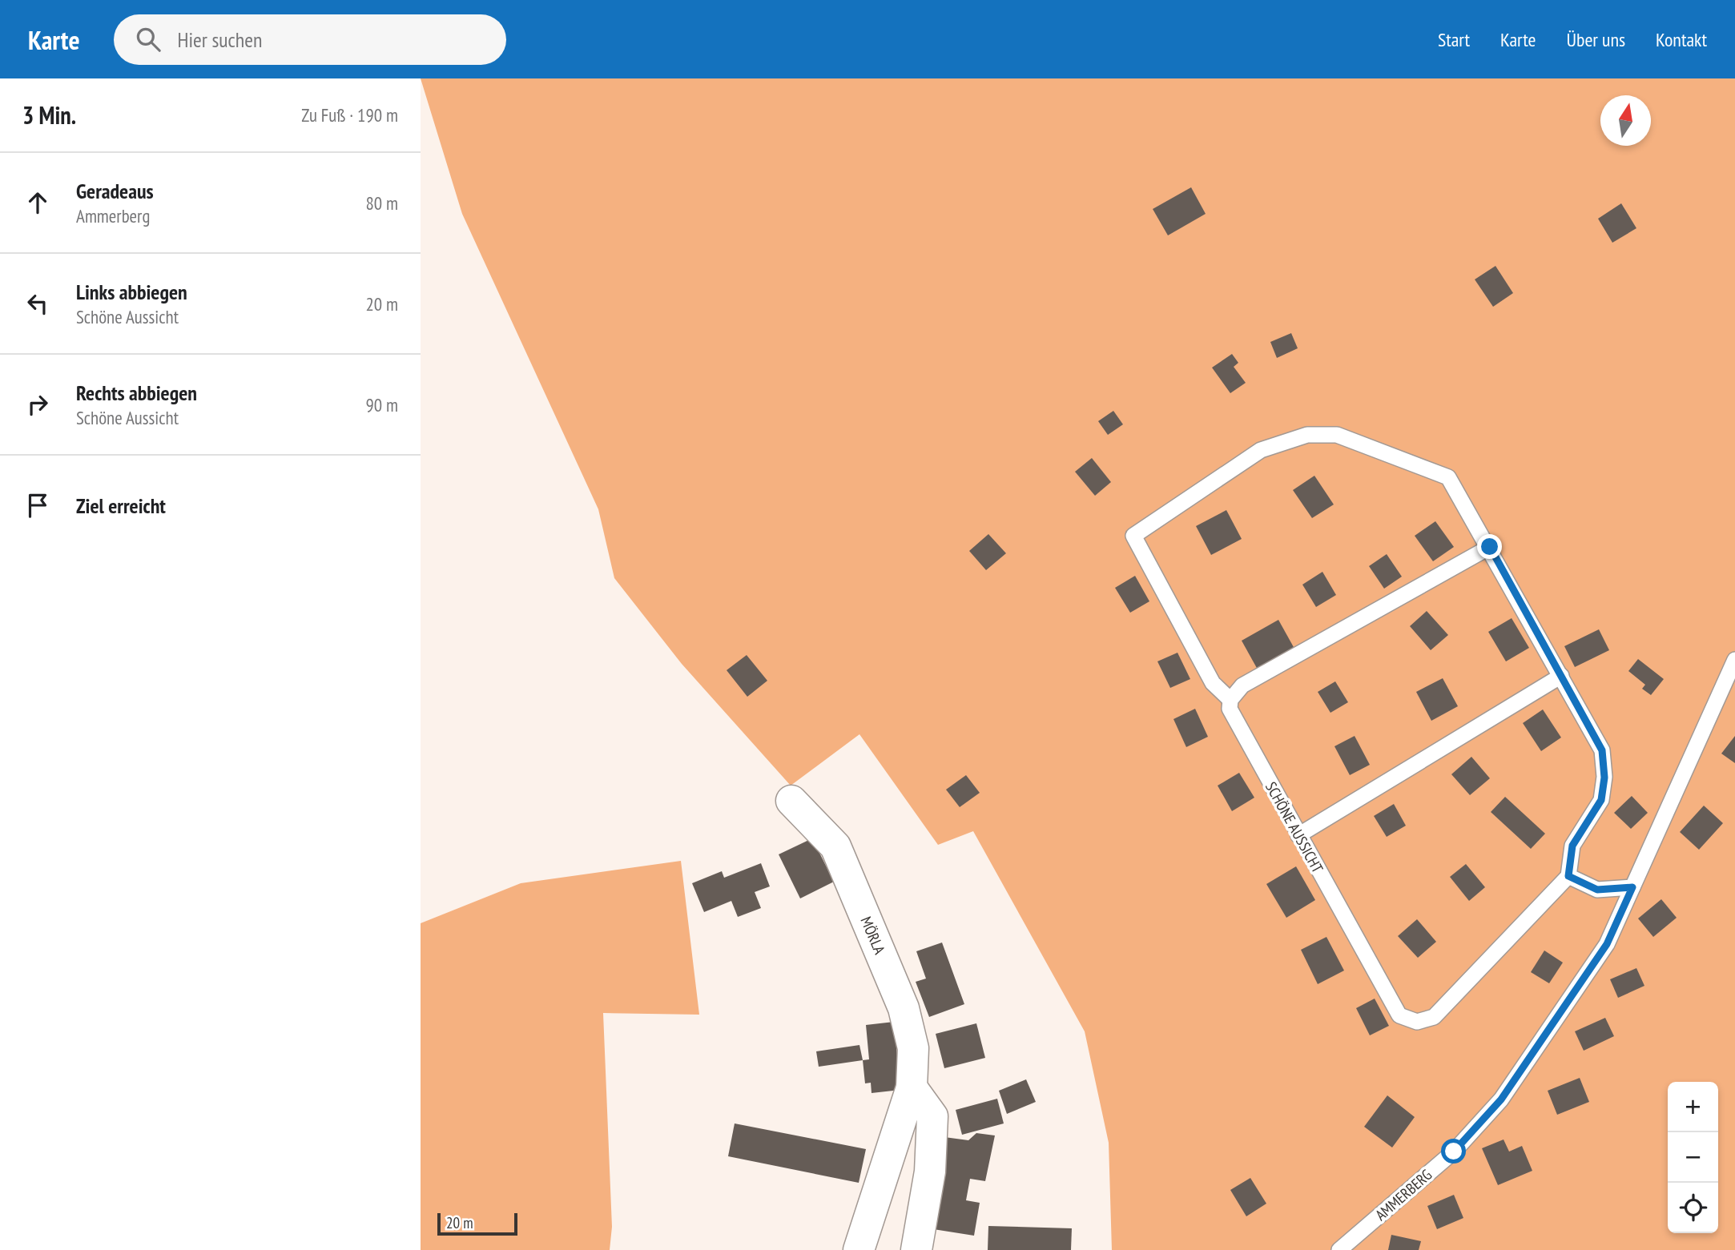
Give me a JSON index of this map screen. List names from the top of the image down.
{
  "streets": {
    "street": ["MÖRLA"],
    "lane": ["SCHÖNE AUSSICHT", "AMMERBERG"]
  },
  "scale_bar": "20 m",
  "north": "top",
  "page": {
    "header": "Karte",
    "search": "Hier suchen",
    "nav": [
      "Start",
      "Karte",
      "Über uns",
      "Kontakt"
    ],
    "heading": ["3 Min.", "Zu Fuß · 190 m"],
    "list": [
      ["Geradeaus", "Ammerberg", "80 m"],
      ["Links abbiegen", "Schöne Aussicht", "20 m"],
      ["Rechts abbiegen", "Schöne Aussicht", "90 m"],
      "Ziel erreicht"
    ],
    "map_buttons": ["+", "−"],
    "scale": "20 m"
  }
}
